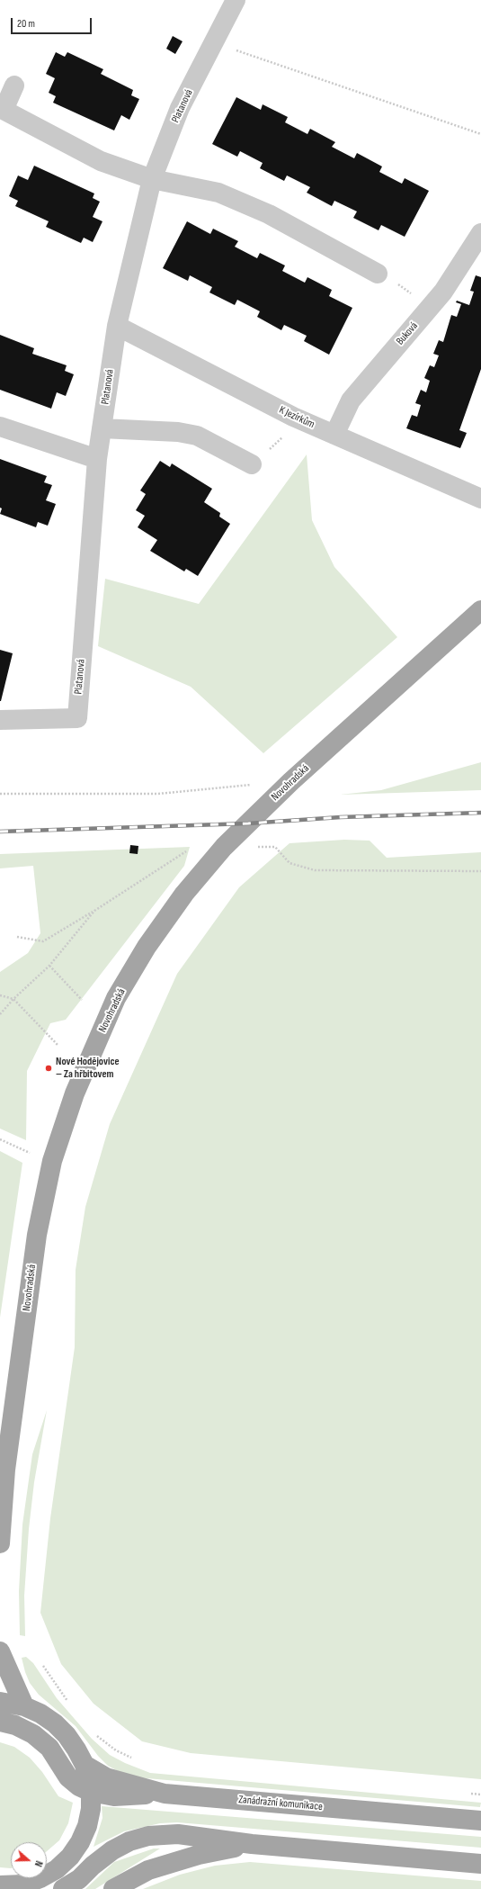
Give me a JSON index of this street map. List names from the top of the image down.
{
  "streets": {
    "main road": ["Novohradská", "Zanádražní komunikace"],
    "street": ["Platanová", "Buková", "K Jezírkům"]
  },
  "crossings": [
    ["Platanová", "K Jezírkům"],
    ["Buková", "K Jezírkům"]
  ],
  "places": ["Nové Hodějovice – Za hřbitovem"],
  "scale_bar": "20 m",
  "north": "right"
}
